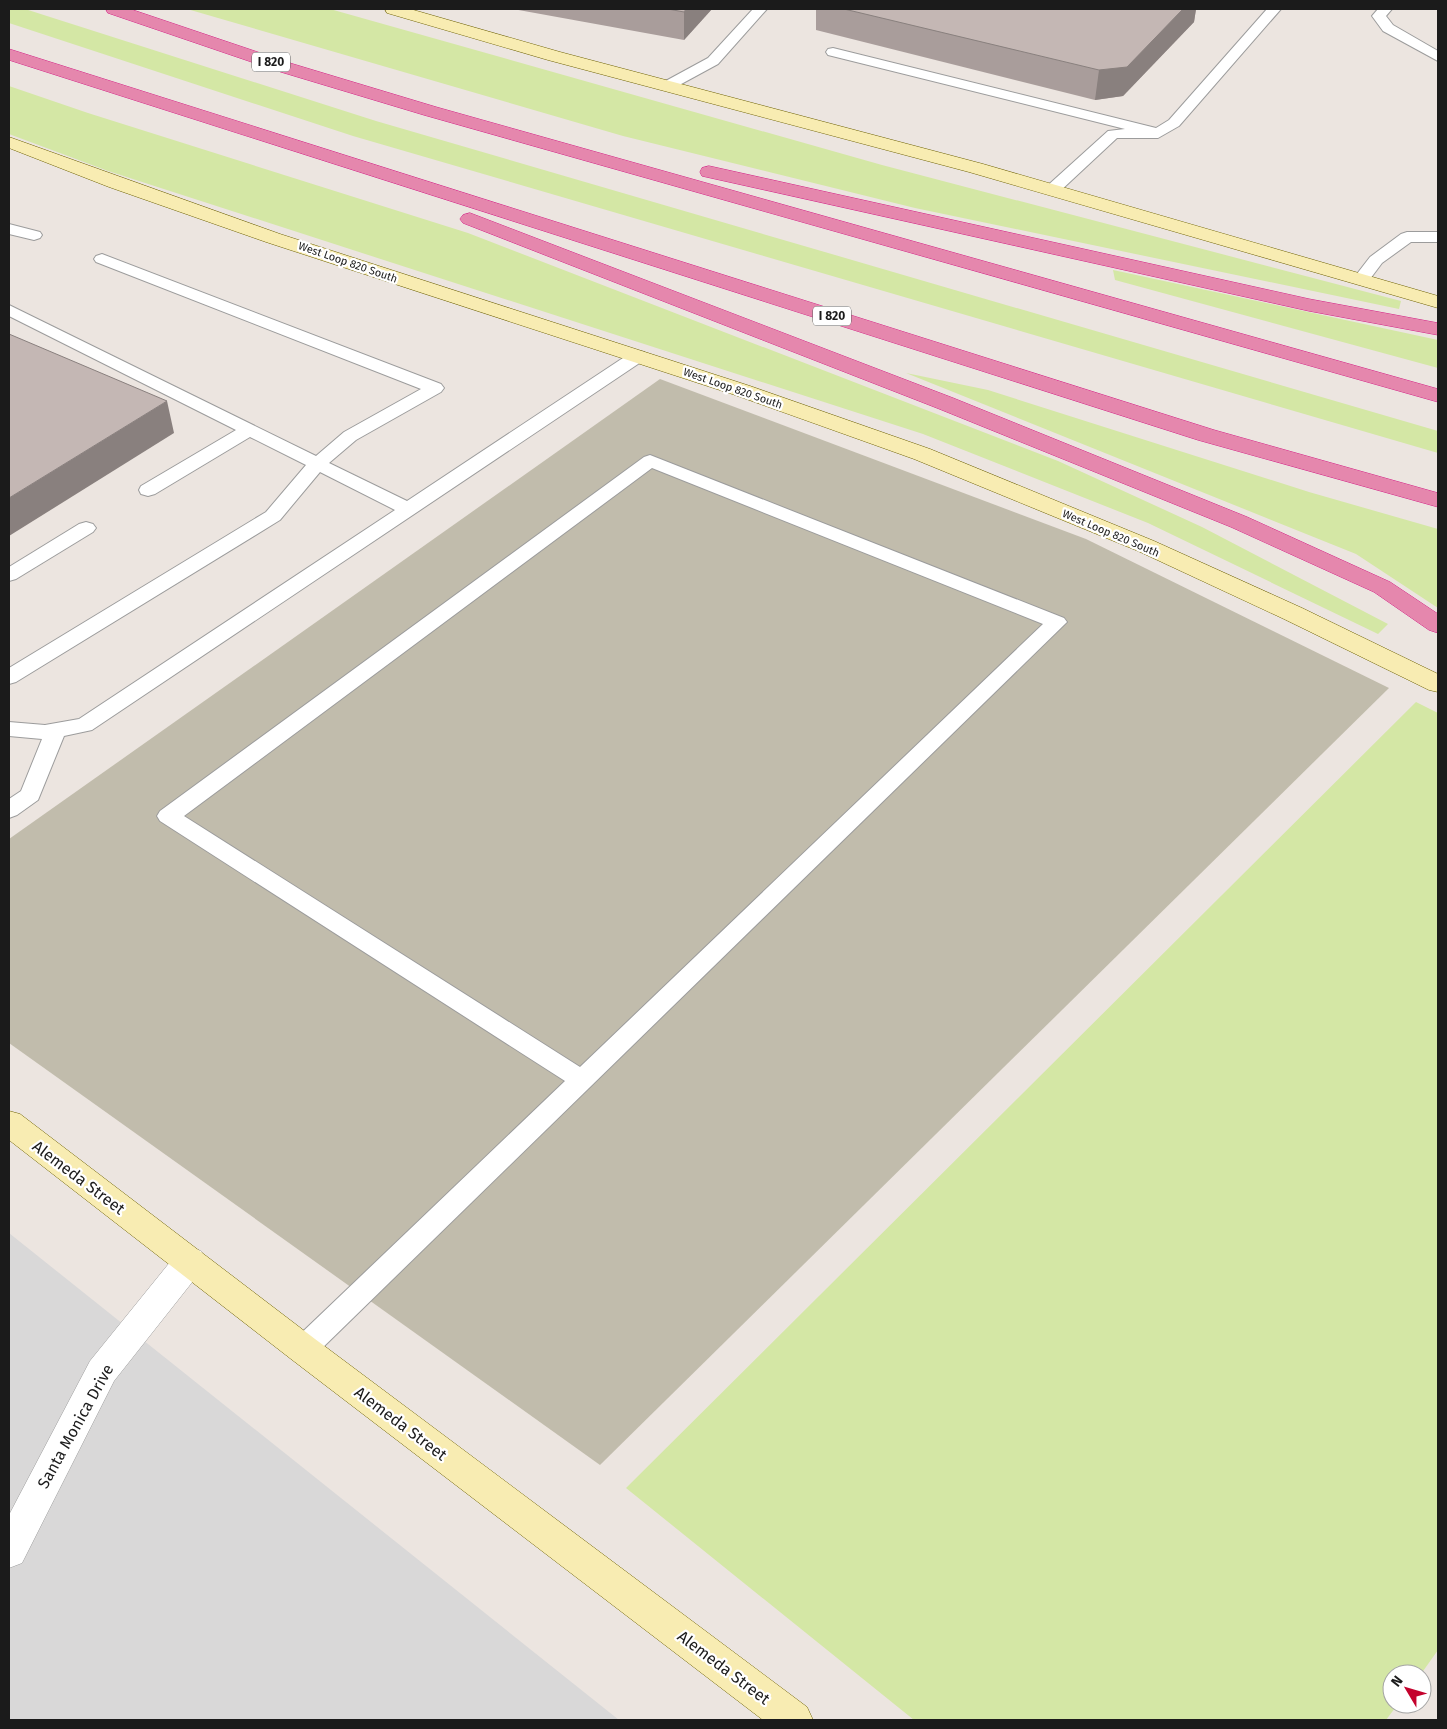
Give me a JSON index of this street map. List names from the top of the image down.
{
  "streets": {
    "highway": ["I 820"],
    "main road": ["West Loop 820 South", "Alemeda Street"],
    "street": ["Santa Monica Drive"]
  },
  "crossings": [
    ["Alemeda Street", "Santa Monica Drive"]
  ],
  "north": "top left"
}
